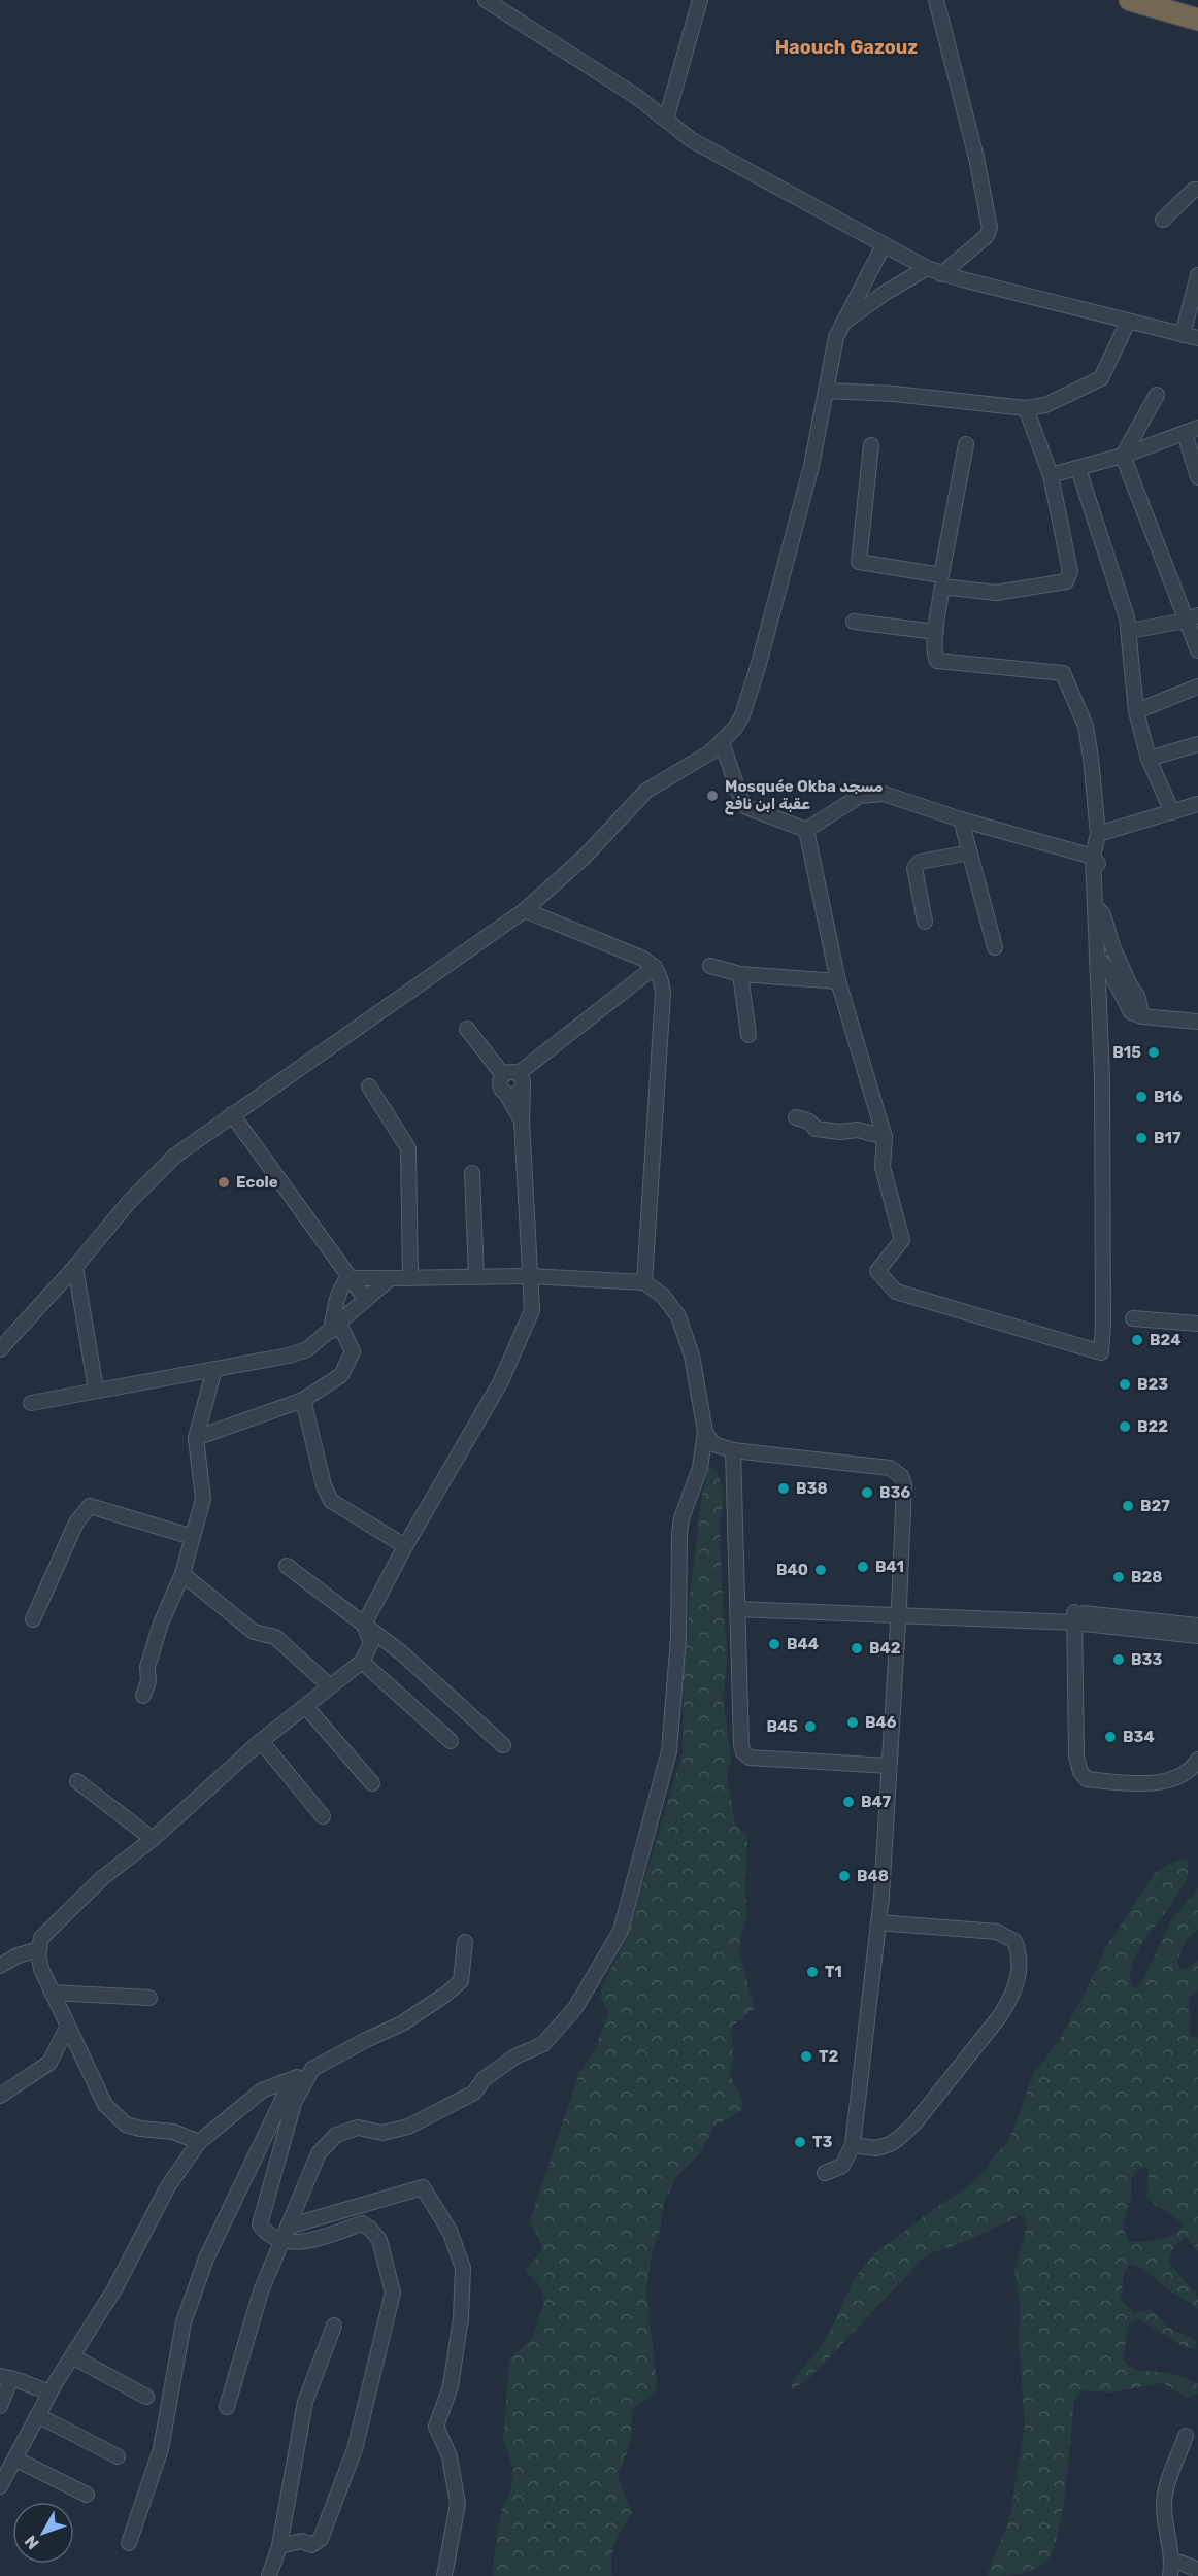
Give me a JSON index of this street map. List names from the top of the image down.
{
  "districts": ["Haouch Gazouz"],
  "places": [
    "Mosquée Okba مسجد عقبة ابن نافع",
    "B15",
    "B16",
    "B17",
    "Ecole",
    "B24",
    "B23",
    "B22",
    "B38",
    "B36",
    "B27",
    "B41",
    "B40",
    "B28",
    "B44",
    "B42",
    "B33",
    "B46",
    "B45",
    "B34",
    "B47",
    "B48",
    "T1",
    "T2",
    "T3"
  ],
  "north": "bottom left"
}
